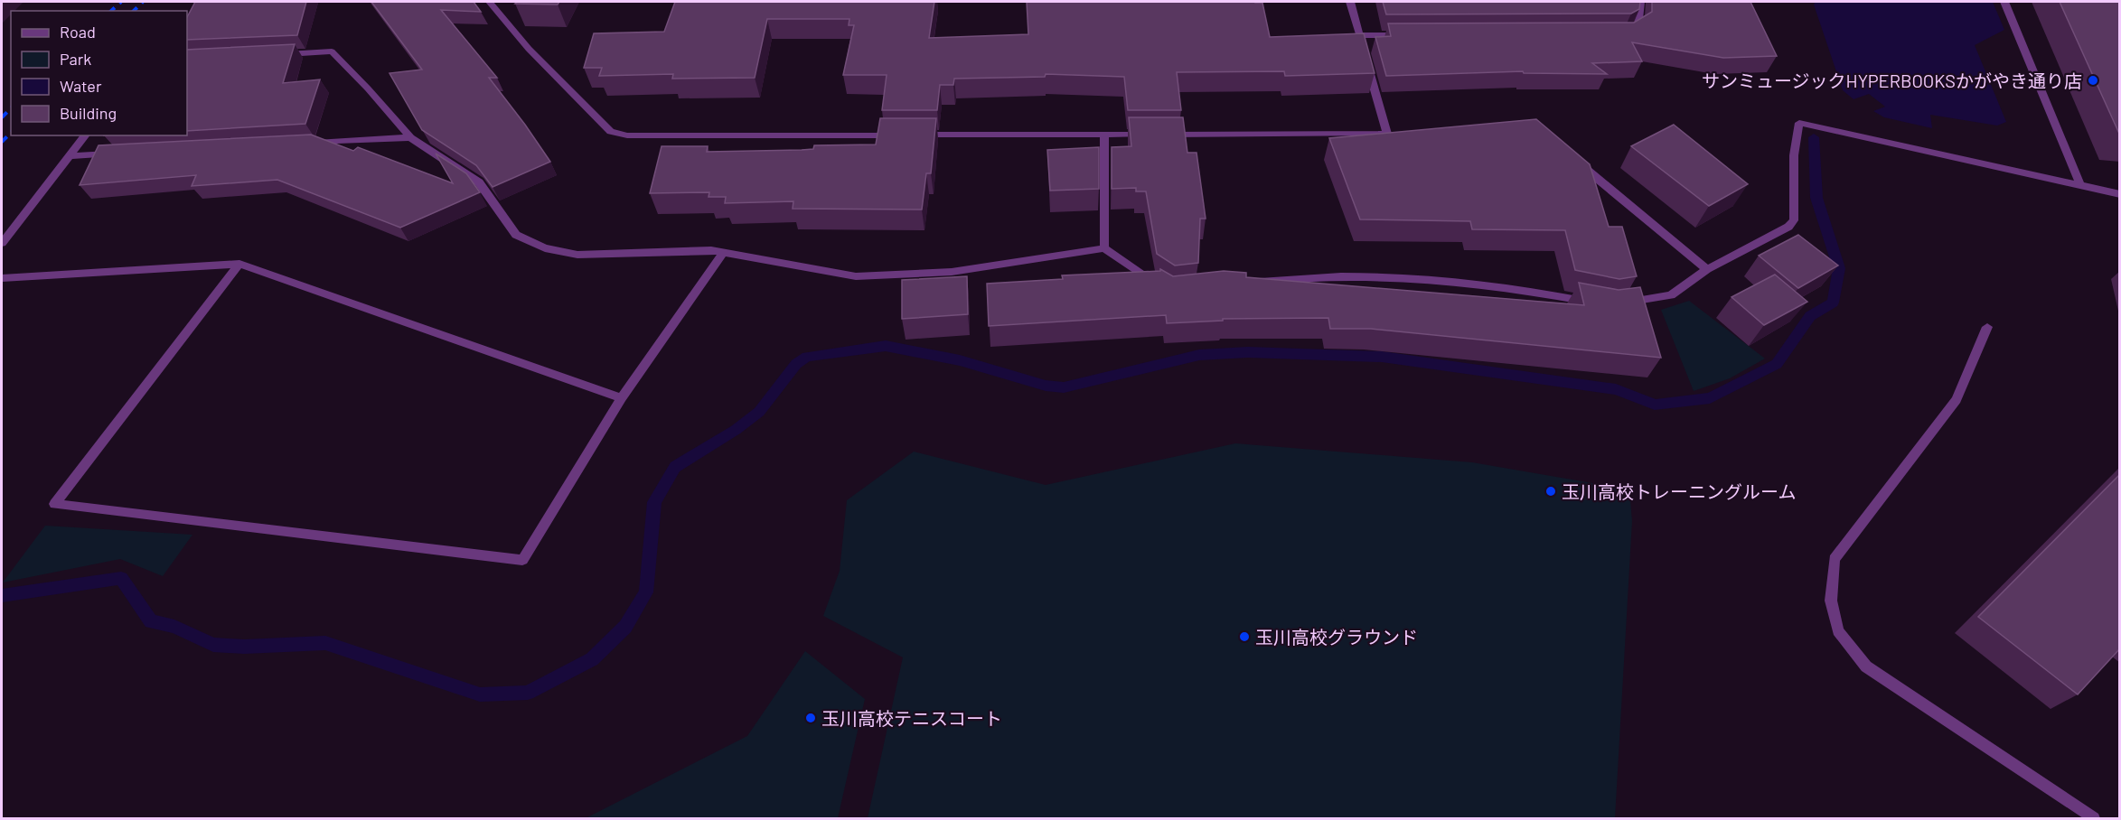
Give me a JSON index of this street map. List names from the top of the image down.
{
  "places": [
    "サンミュージックHYPERBOOKSかがやき通り店",
    "玉川高校トレーニングルーム",
    "玉川高校グラウンド",
    "玉川高校テニスコート"
  ],
  "legend": [
    "Road",
    "Park",
    "Water",
    "Building"
  ]
}
